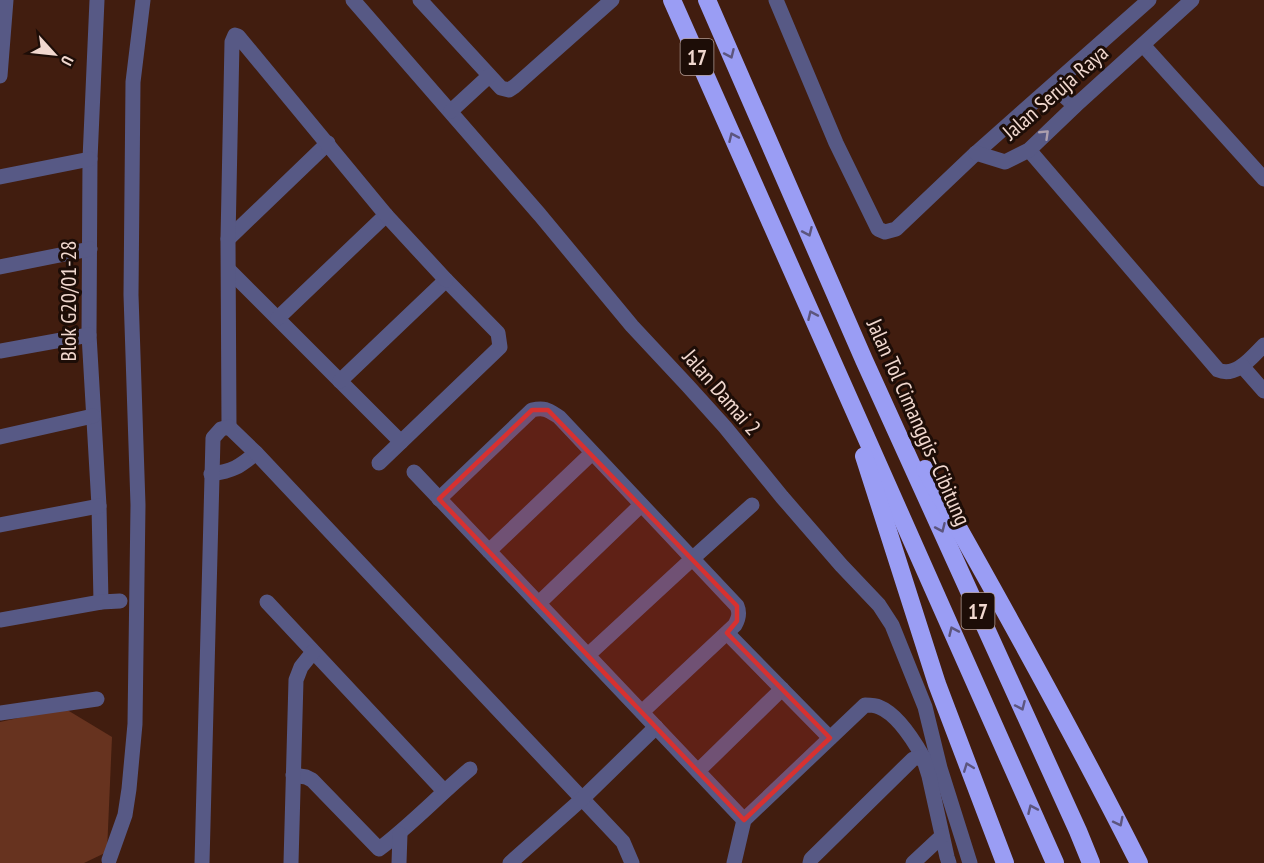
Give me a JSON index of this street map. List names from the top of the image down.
{
  "streets": {
    "highway": ["17", "Jalan Tol Cimanggis–Cibitung"],
    "street": ["Jalan Seruja Raya", "Blok G20/01-28", "Jalan Damai 2"]
  },
  "north": "bottom right"
}
